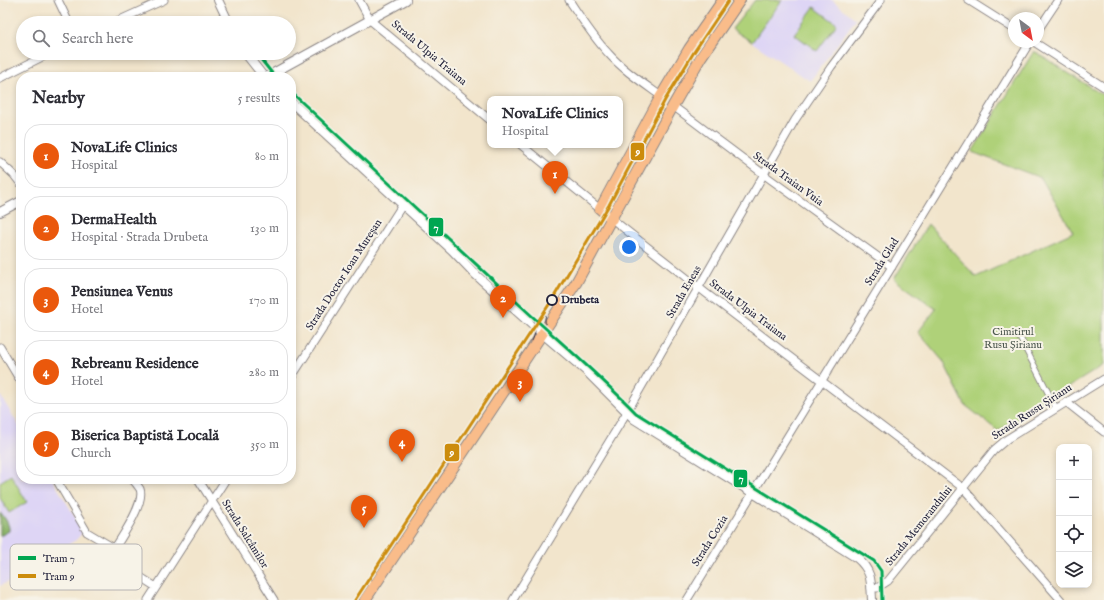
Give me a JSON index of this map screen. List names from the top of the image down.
{
  "streets": {
    "main road": ["Strada Ulpia Traiana"],
    "street": [
      "Strada Traian Vuia",
      "Strada Glad",
      "Strada Doctor Ioan Mureșan",
      "Strada Eneas",
      "Strada Russu Șirianu",
      "Strada Memorandului",
      "Strada Salcâmilor",
      "Strada Cozia"
    ]
  },
  "crossings": [
    ["Strada Ulpia Traiana", "Strada Glad"],
    ["Strada Ulpia Traiana", "Strada Eneas"],
    ["Strada Ulpia Traiana", "Strada Russu Șirianu"],
    ["Strada Ulpia Traiana", "Strada Memorandului"],
    ["Strada Traian Vuia", "Strada Glad"],
    ["Strada Traian Vuia", "Strada Eneas"],
    ["Strada Glad", "Strada Cozia"],
    ["Strada Russu Șirianu", "Strada Memorandului"]
  ],
  "parks": ["Cimitirul Rusu Șirianu"],
  "places": ["Drubeta"],
  "lines": ["tram line 9", "tram line 7"],
  "legend": ["Tram 7", "Tram 9"],
  "north": "bottom right",
  "page": {
    "search": "Search here",
    "heading": ["Nearby", "5 results"],
    "popup": ["NovaLife Clinics", "Hospital"],
    "list": [
      {
        "mark": "1",
        "name": "NovaLife Clinics",
        "note": "Hospital",
        "value": "80 m"
      },
      {
        "mark": "2",
        "name": "DermaHealth",
        "note": "Hospital · Strada Drubeta",
        "value": "130 m"
      },
      {
        "mark": "3",
        "name": "Pensiunea Venus",
        "note": "Hotel",
        "value": "170 m"
      },
      {
        "mark": "4",
        "name": "Rebreanu Residence",
        "note": "Hotel",
        "value": "280 m"
      },
      {
        "mark": "5",
        "name": "Biserica Baptistă Locală",
        "note": "Church",
        "value": "350 m"
      }
    ],
    "pins": [
      "1",
      "2",
      "3",
      "4",
      "5"
    ],
    "map_buttons": ["+", "−"]
  }
}
